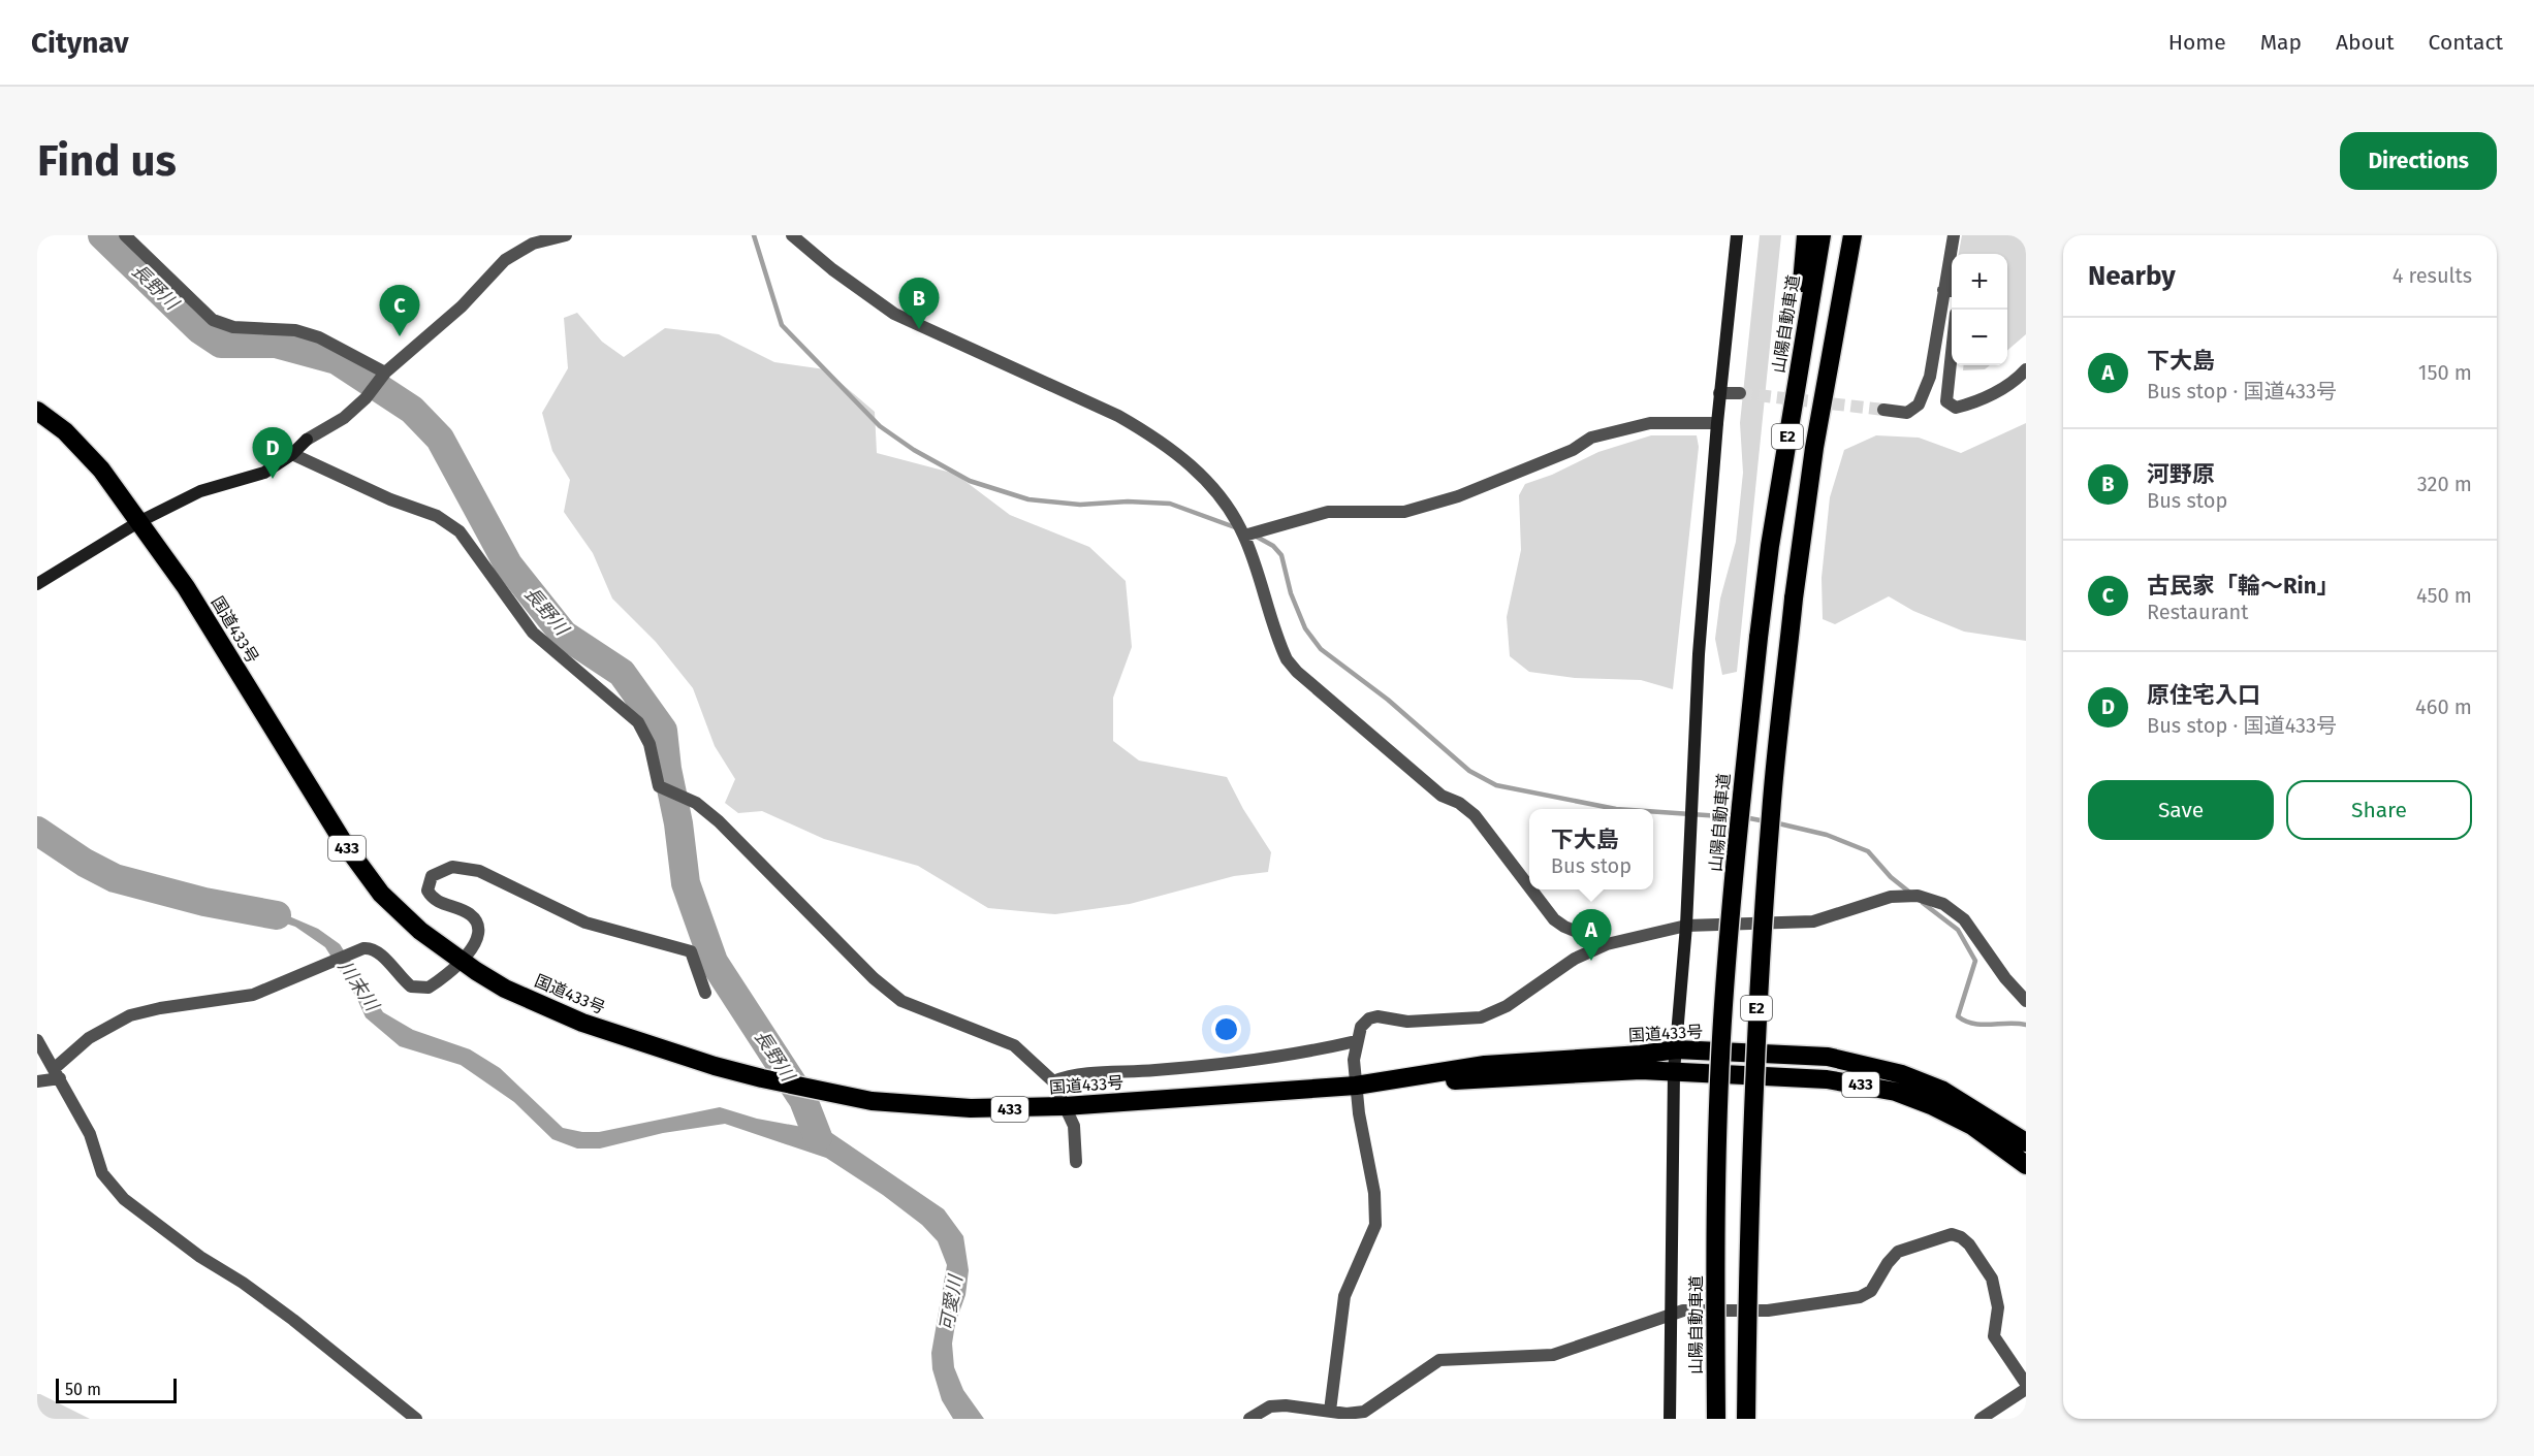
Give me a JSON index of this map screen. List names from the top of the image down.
{
  "streets": {
    "highway": [
      "山陽自動車道",
      "E2",
      "国道433号",
      "433"
    ]
  },
  "water": ["長野川", "川末川", "可愛川"],
  "scale_bar": "50 m",
  "page": {
    "header": "Citynav",
    "nav": [
      "Home",
      "Map",
      "About",
      "Contact"
    ],
    "buttons": [
      "Directions",
      ["Save", "Share"]
    ],
    "title": "Find us",
    "heading": ["Nearby", "4 results"],
    "map_buttons": ["+", "−"],
    "pins": [
      "B",
      "C",
      "D",
      "A"
    ],
    "list": [
      {
        "mark": "A",
        "name": "下大島",
        "note": "Bus stop · 国道433号",
        "value": "150 m"
      },
      {
        "mark": "B",
        "name": "河野原",
        "note": "Bus stop",
        "value": "320 m"
      },
      {
        "mark": "C",
        "name": "古民家「輪～Rin」",
        "note": "Restaurant",
        "value": "450 m"
      },
      {
        "mark": "D",
        "name": "原住宅入口",
        "note": "Bus stop · 国道433号",
        "value": "460 m"
      }
    ],
    "popup": ["下大島", "Bus stop"],
    "scale": "50 m"
  }
}
